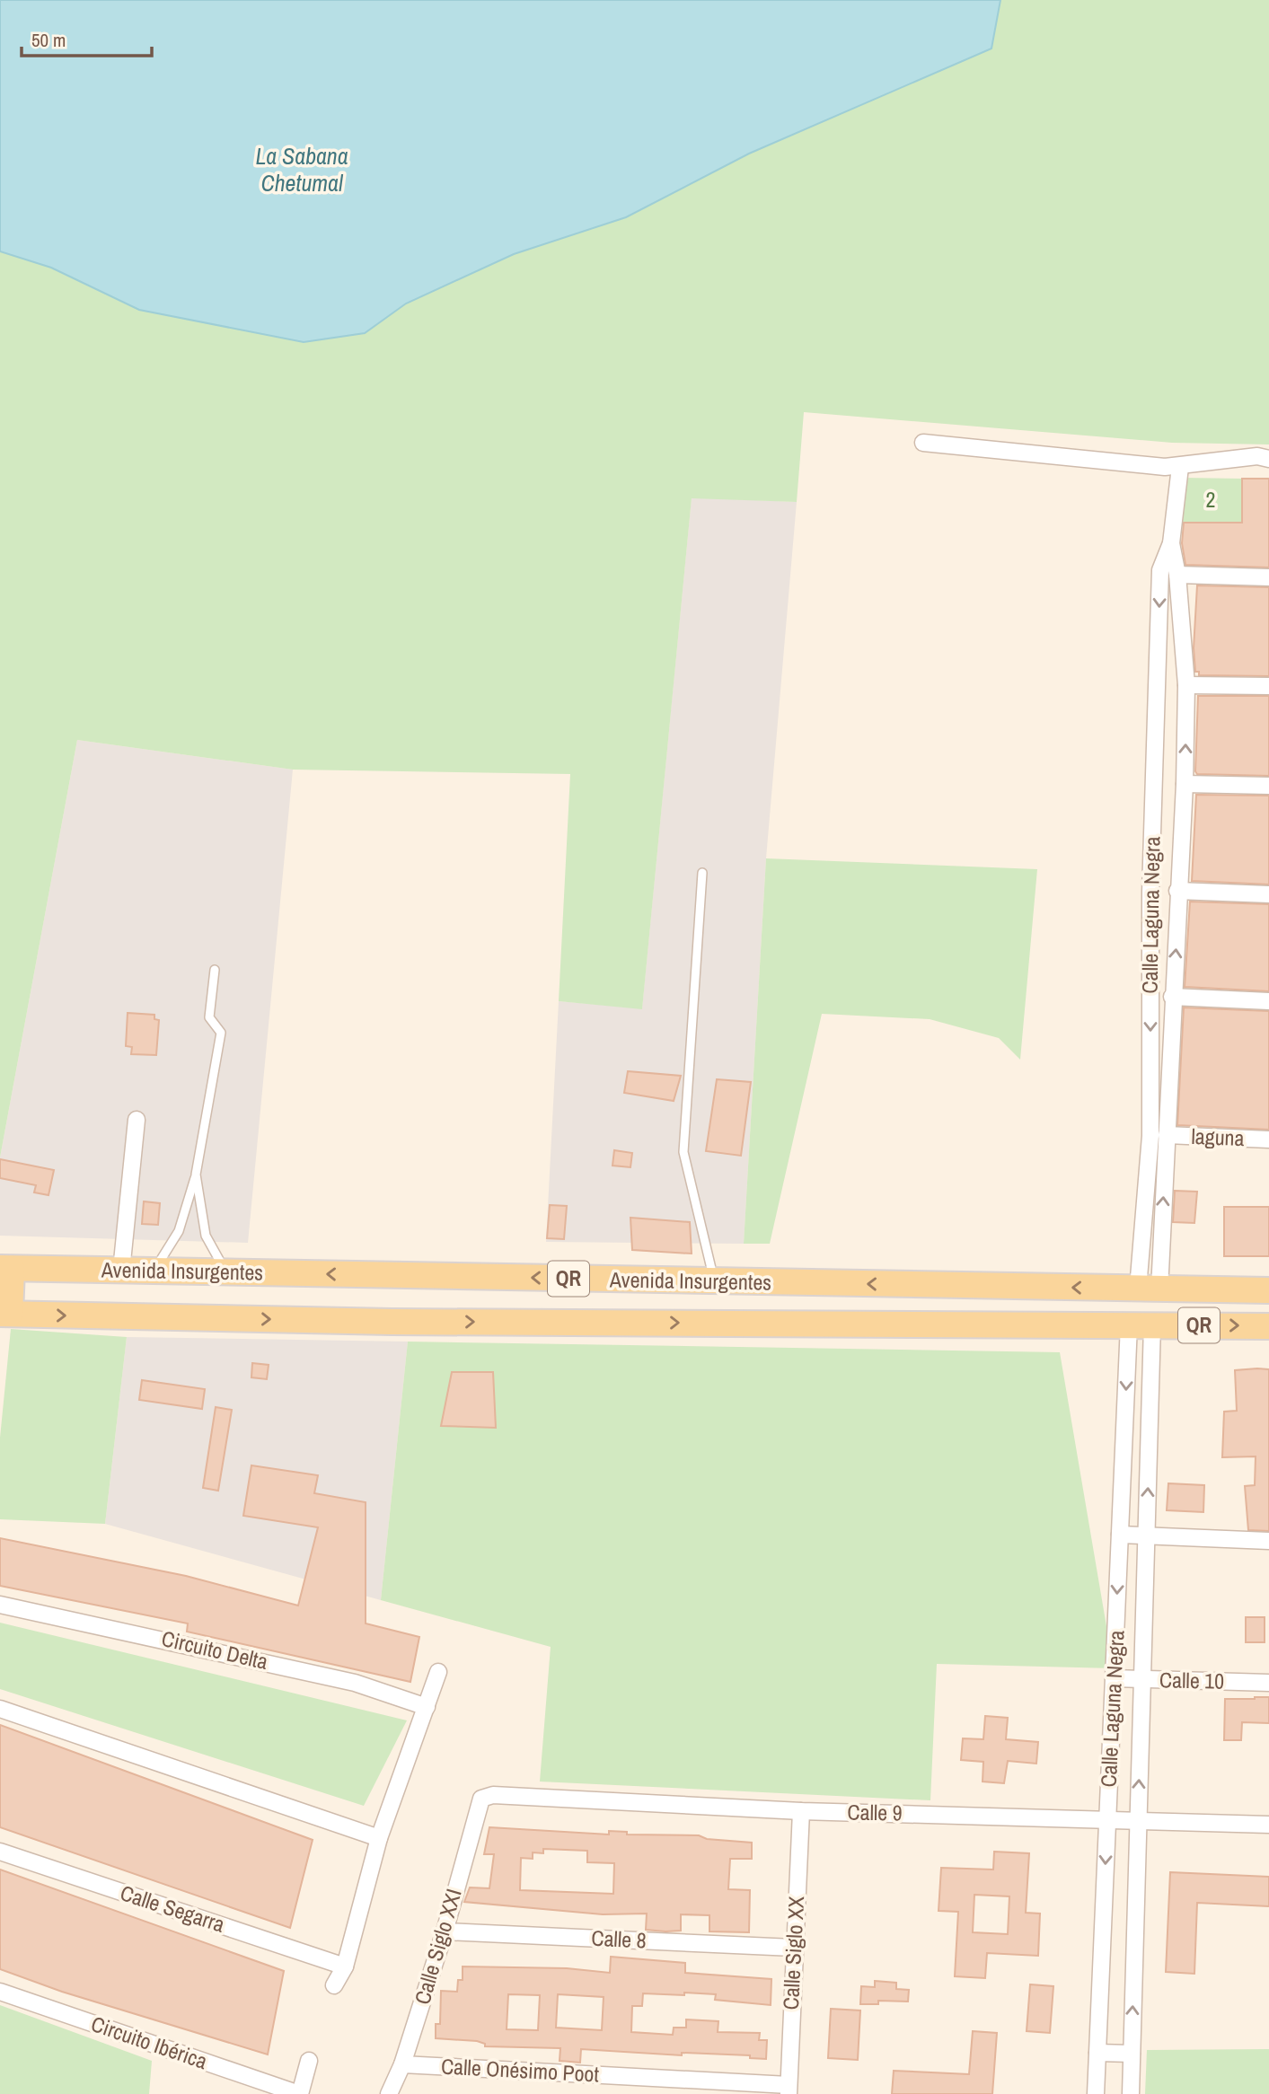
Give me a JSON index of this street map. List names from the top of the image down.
{
  "streets": {
    "main road": ["Avenida Insurgentes", "QR"],
    "street": [
      "Calle Laguna Negra",
      "laguna",
      "Circuito Delta",
      "Calle 10",
      "Calle 9",
      "Calle Segarra",
      "Calle 8",
      "Calle Siglo XXI",
      "Calle Siglo XX",
      "Circuito Ibérica",
      "Calle Onésimo Poot"
    ]
  },
  "crossings": [
    ["Calle Laguna Negra", "laguna"],
    ["Calle Laguna Negra", "Avenida Insurgentes"],
    ["Calle Laguna Negra", "Calle 10"],
    ["Calle Laguna Negra", "Calle 9"],
    ["Calle 9", "Calle Siglo XXI"],
    ["Calle 9", "Calle Siglo XX"],
    ["Calle 8", "Calle Siglo XXI"],
    ["Calle 8", "Calle Siglo XX"],
    ["Calle Siglo XXI", "Calle Onésimo Poot"],
    ["Calle Siglo XX", "Calle Onésimo Poot"]
  ],
  "water": ["La Sabana Chetumal"],
  "parks": ["2"],
  "scale_bar": "50 m"
}
